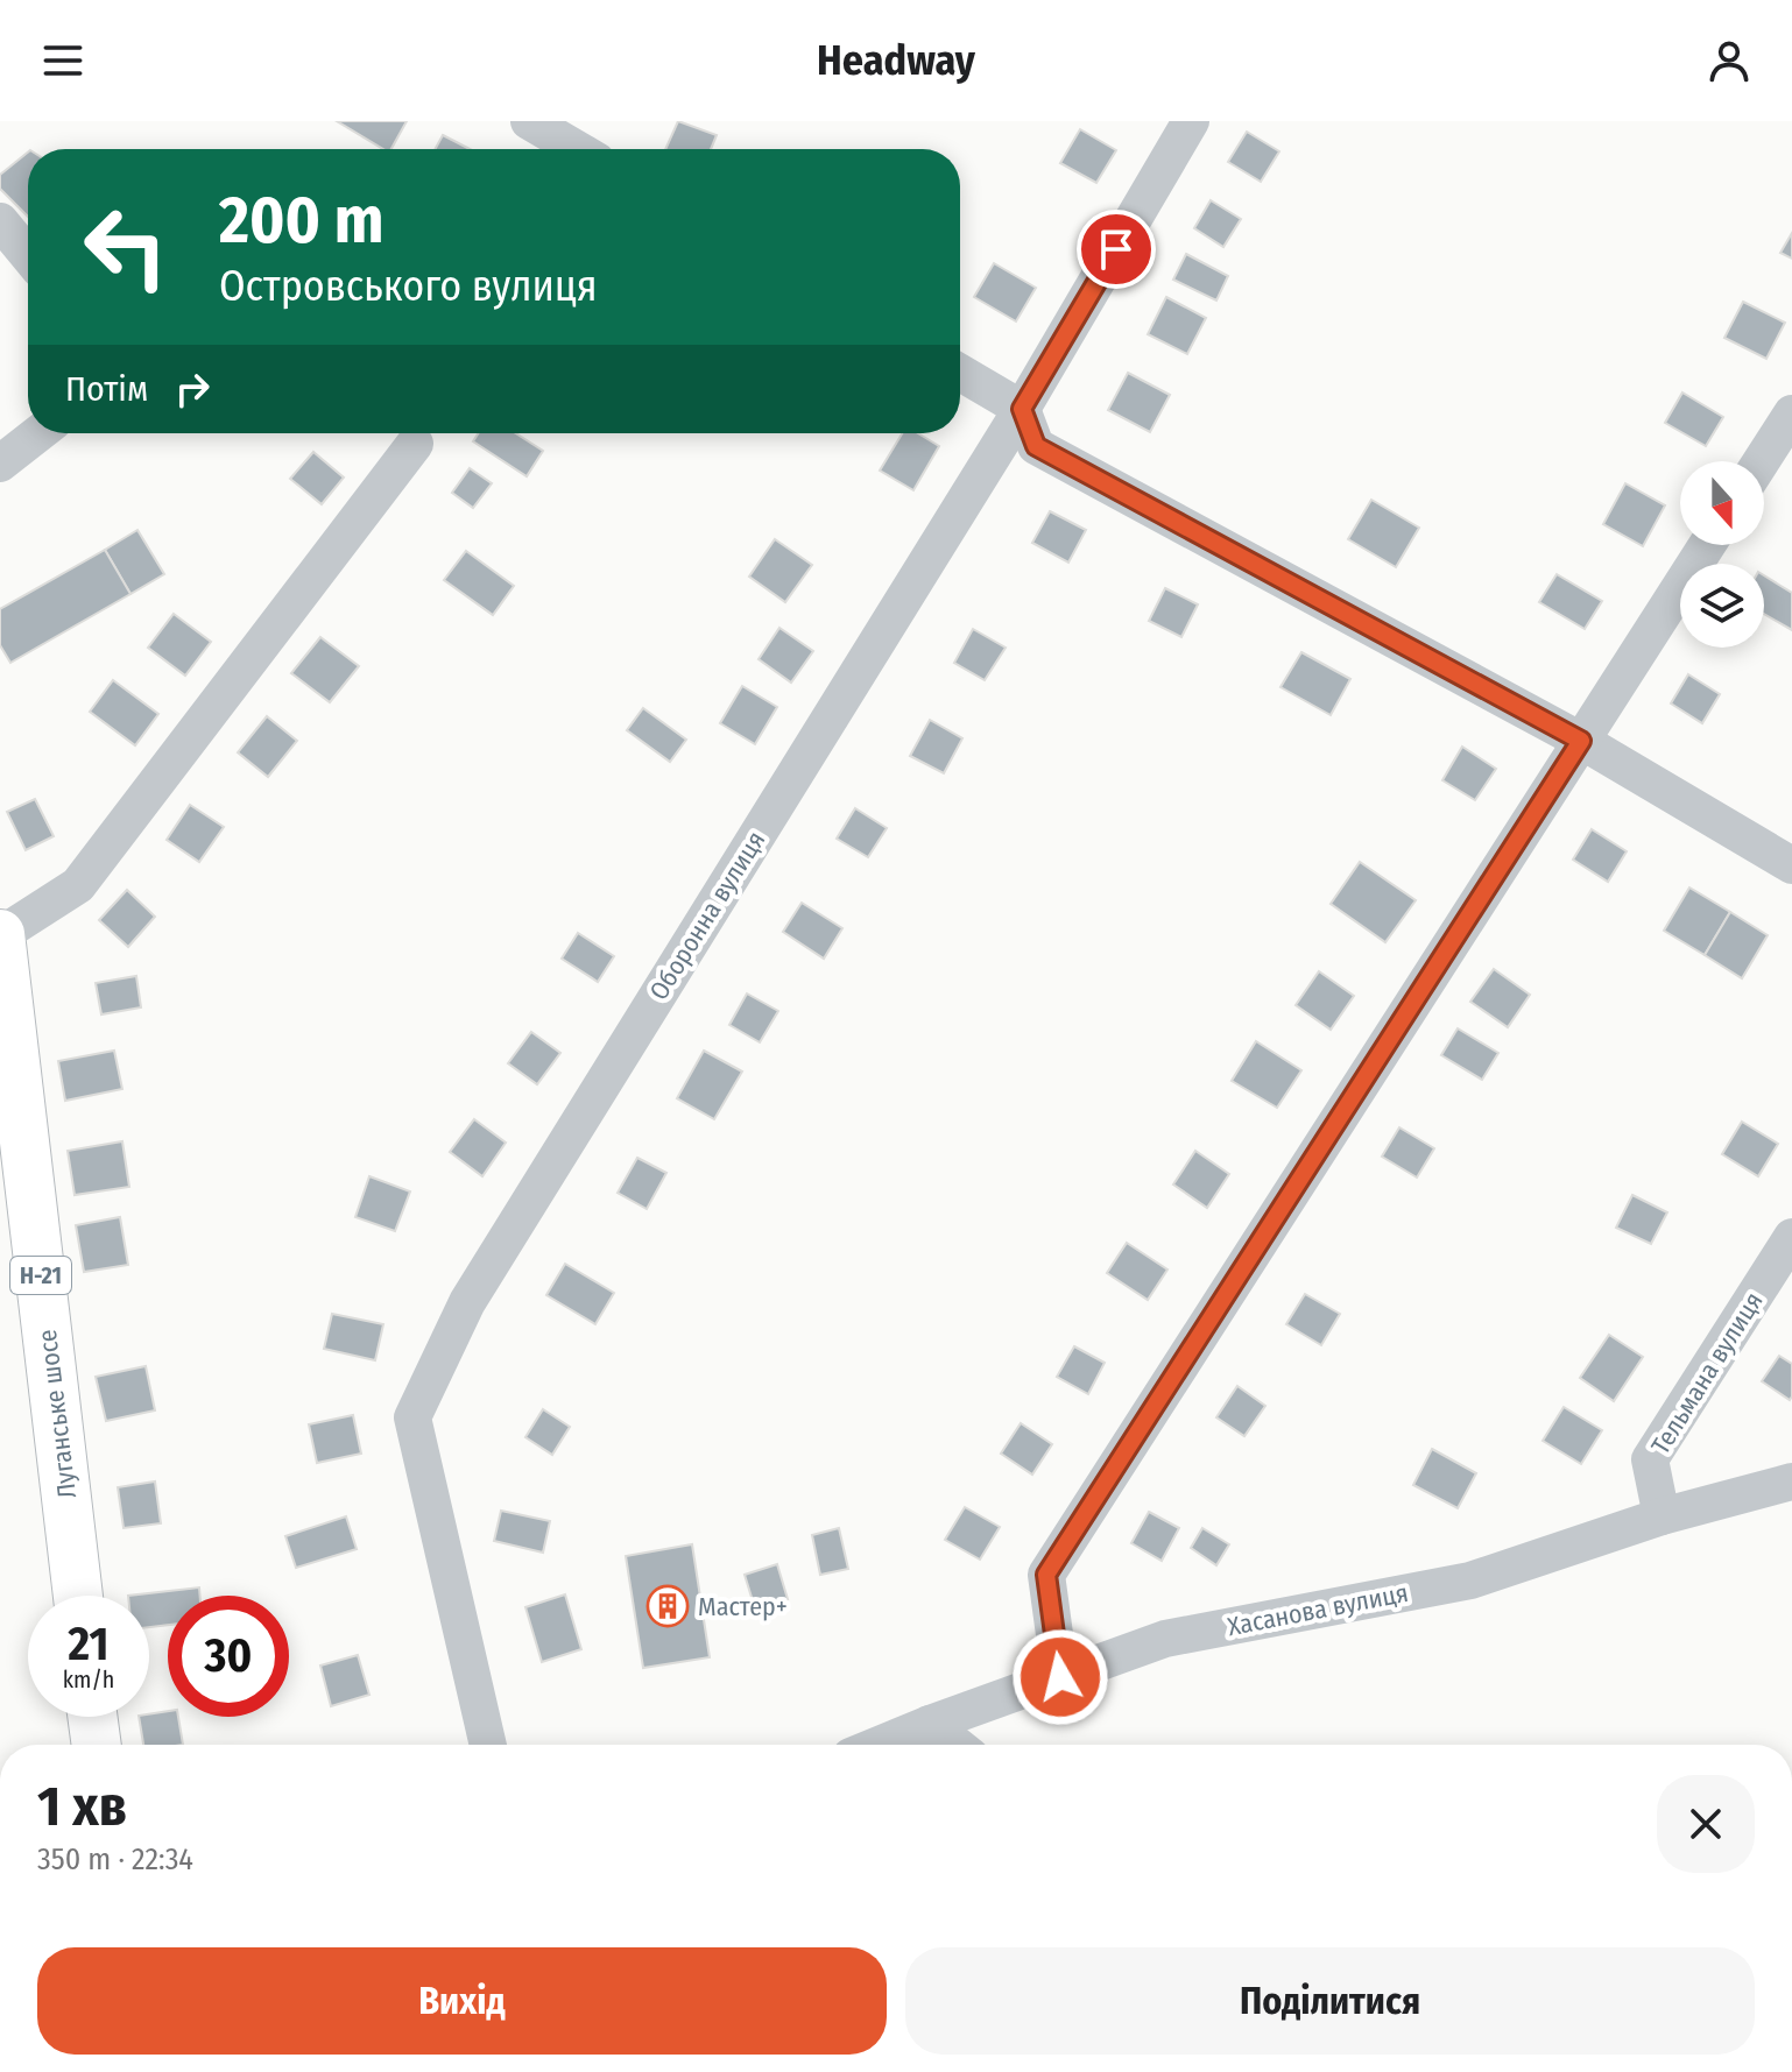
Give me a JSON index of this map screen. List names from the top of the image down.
{
  "streets": {
    "main road": ["Н-21", "Луганське шосе"],
    "street": ["Оборонна вулиця", "Тельмана вулиця", "Хасанова вулиця"]
  },
  "crossings": [
    ["Тельмана вулиця", "Хасанова вулиця"]
  ],
  "places": {
    "building": ["Мастер+"]
  },
  "north": "bottom",
  "page": {
    "header": "Headway",
    "turn": ["200 m", "Островського вулиця"],
    "then": "Потім",
    "speed": "21 km/h",
    "limit": "30",
    "heading": ["1 хв", "350 m · 22:34"],
    "buttons": ["Вихід", "Поділитися"]
  }
}
